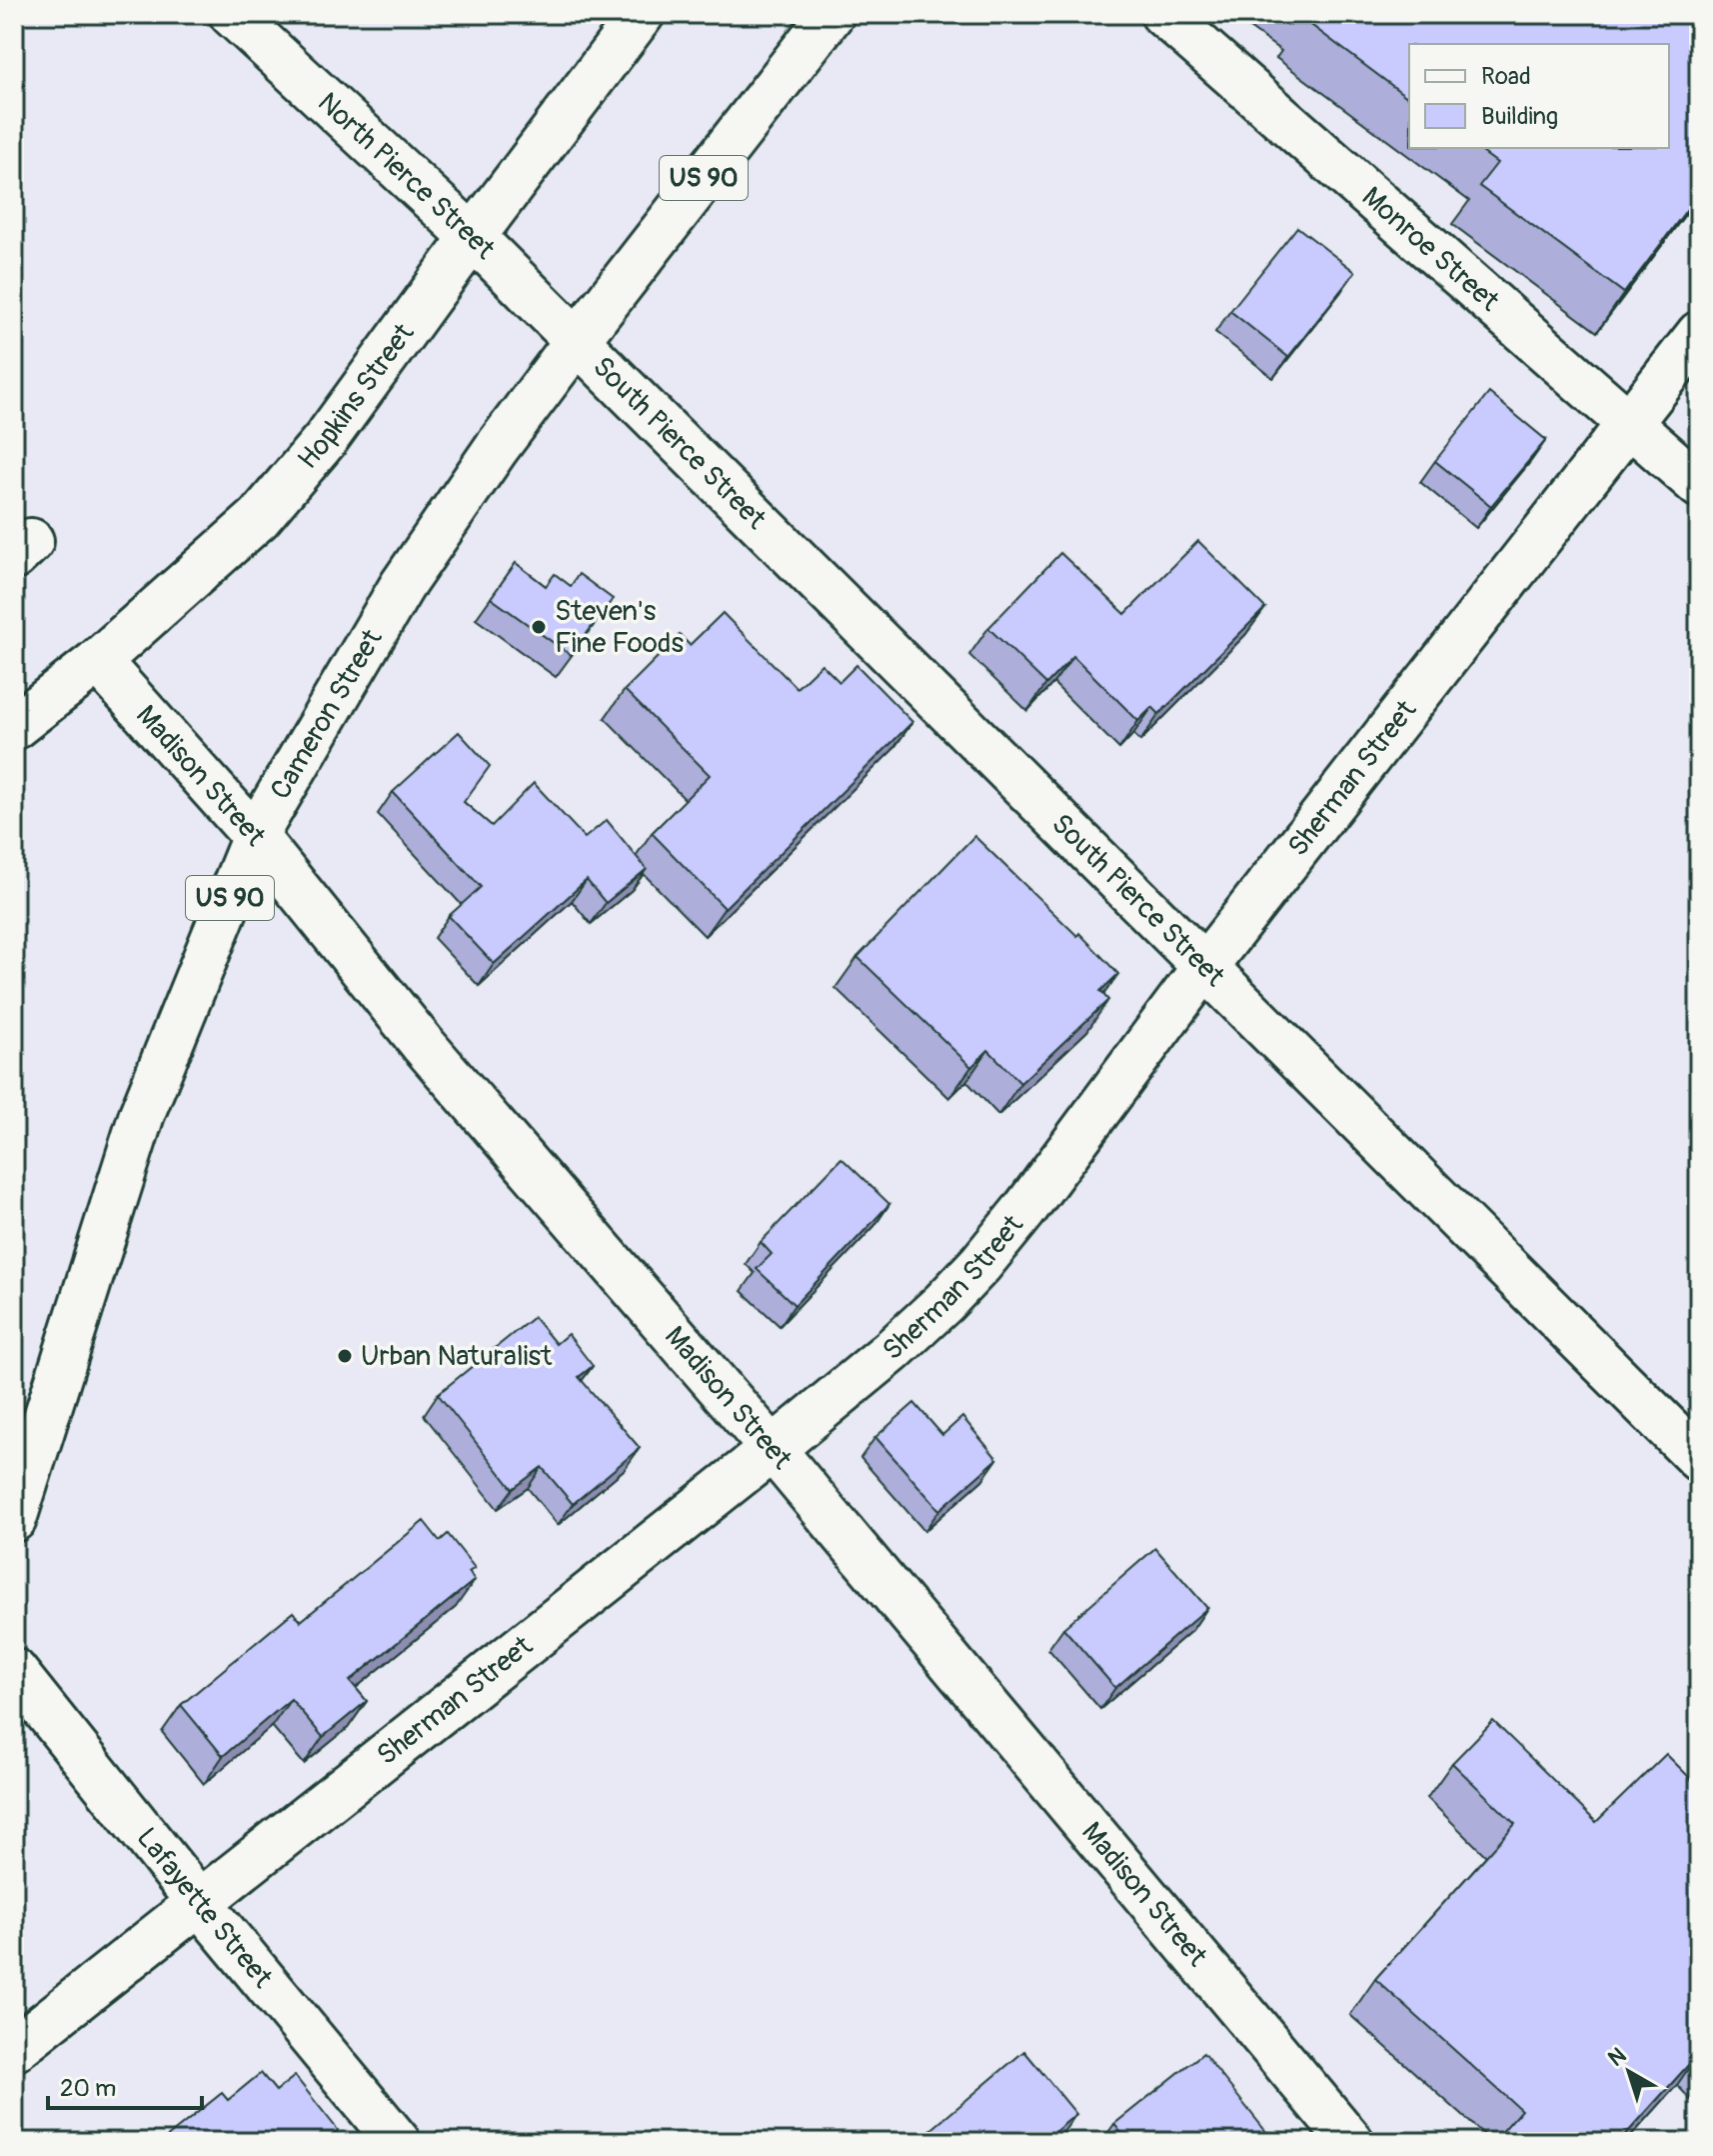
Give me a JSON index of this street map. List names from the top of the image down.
{
  "streets": {
    "street": [
      "North Pierce Street",
      "US 90",
      "Monroe Street",
      "Hopkins Street",
      "South Pierce Street",
      "Cameron Street",
      "Madison Street",
      "Sherman Street",
      "Lafayette Street"
    ]
  },
  "crossings": [
    ["North Pierce Street", "Hopkins Street"],
    ["North Pierce Street", "South Pierce Street"],
    ["North Pierce Street", "Cameron Street"],
    ["Monroe Street", "Sherman Street"],
    ["Hopkins Street", "Madison Street"],
    ["South Pierce Street", "Cameron Street"],
    ["South Pierce Street", "Sherman Street"],
    ["Cameron Street", "Madison Street"],
    ["Madison Street", "Sherman Street"],
    ["Sherman Street", "Lafayette Street"]
  ],
  "places": ["Steven's Fine Foods", "Urban Naturalist"],
  "legend": ["Road", "Building"],
  "scale_bar": "20 m",
  "north": "top left"
}
